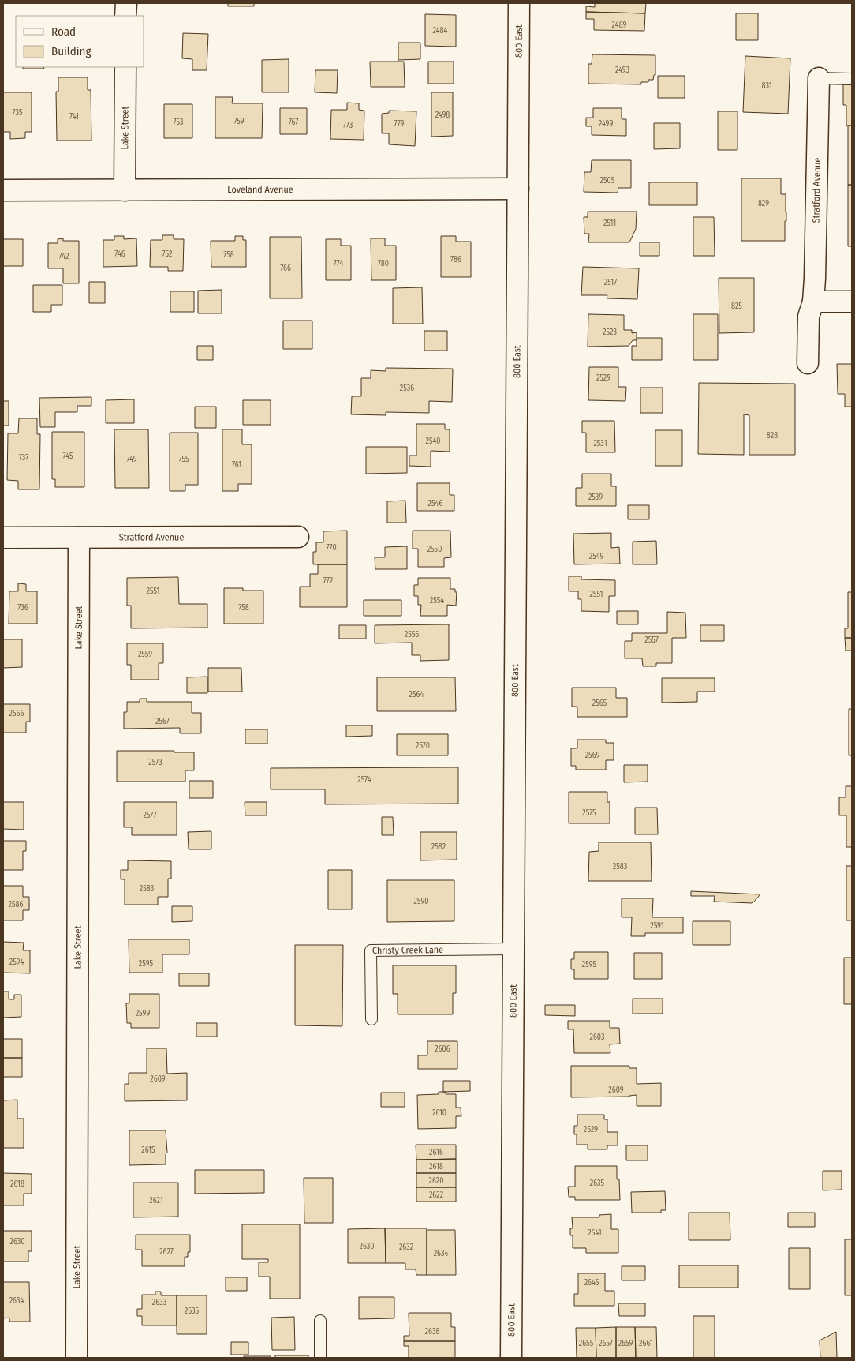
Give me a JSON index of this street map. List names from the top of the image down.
{
  "streets": {
    "street": [
      "800 East",
      "Lake Street",
      "Loveland Avenue",
      "Stratford Avenue"
    ],
    "lane": ["Christy Creek Lane"]
  },
  "crossings": [
    ["800 East", "Loveland Avenue"],
    ["800 East", "Christy Creek Lane"],
    ["Lake Street", "Loveland Avenue"],
    ["Lake Street", "Stratford Avenue"]
  ],
  "house_numbers": [
    "2489",
    "2484",
    "2493",
    "831",
    "735",
    "2498",
    "741",
    "759",
    "753",
    "767",
    "779",
    "2499",
    "773",
    "2505",
    "829",
    "2511",
    "746",
    "752",
    "758",
    "742",
    "786",
    "774",
    "780",
    "766",
    "2517",
    "825",
    "2523",
    "2529",
    "2536",
    "828",
    "2540",
    "2531",
    "745",
    "737",
    "749",
    "755",
    "761",
    "2539",
    "2546",
    "770",
    "2550",
    "2549",
    "772",
    "2551",
    "2551",
    "2554",
    "736",
    "758",
    "2556",
    "2557",
    "2559",
    "2564",
    "2565",
    "2566",
    "2567",
    "2570",
    "2569",
    "2573",
    "2574",
    "2575",
    "2577",
    "2582",
    "2583",
    "2583",
    "2590",
    "2586",
    "2591",
    "2594",
    "2595",
    "2595",
    "2599",
    "2603",
    "2606",
    "2609",
    "2609",
    "2610",
    "2629",
    "2615",
    "2616",
    "2618",
    "2620",
    "2635",
    "2618",
    "2622",
    "2621",
    "2641",
    "2630",
    "2630",
    "2632",
    "2627",
    "2634",
    "2645",
    "2634",
    "2633",
    "2635",
    "2638",
    "2655",
    "2657",
    "2659",
    "2661"
  ],
  "legend": ["Road", "Building"]
}
